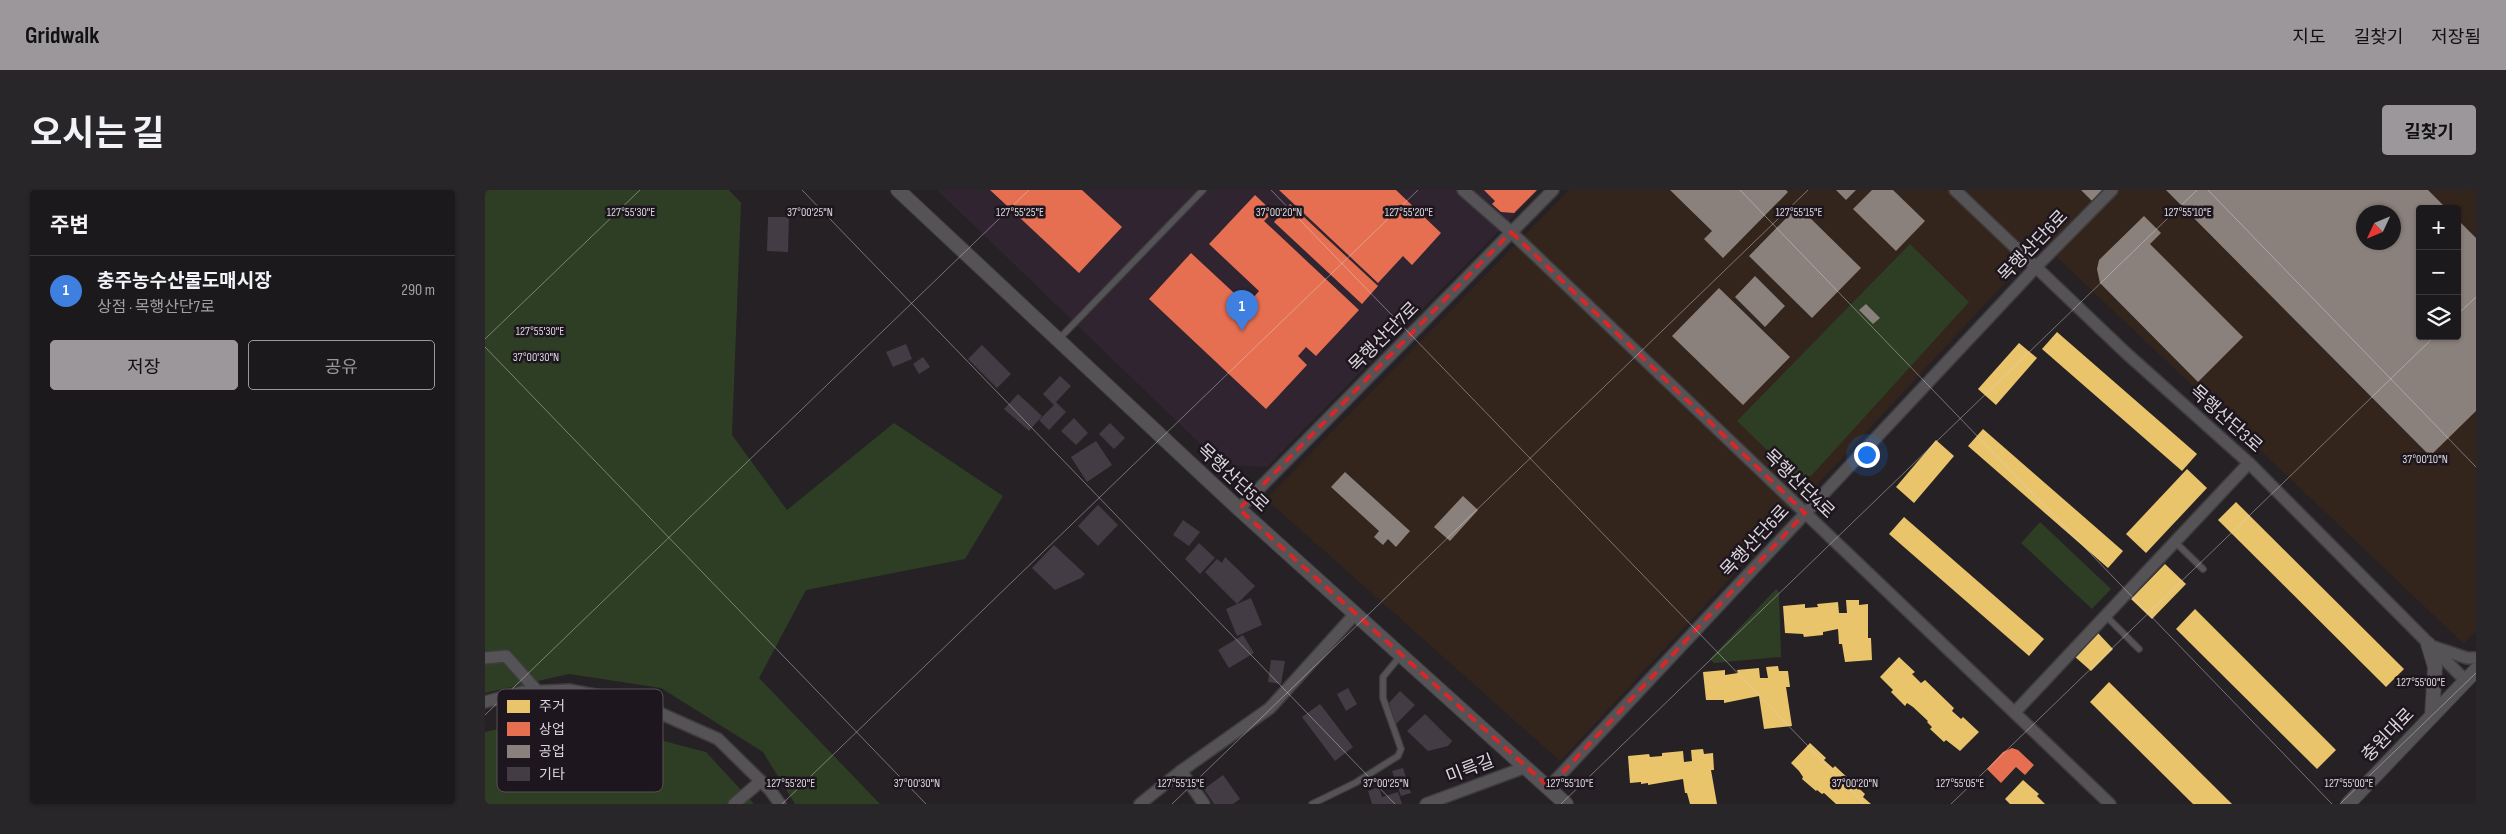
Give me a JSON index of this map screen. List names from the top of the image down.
{
  "streets": {
    "street": [
      "목행산단6로",
      "목행산단7로",
      "목행산단3로",
      "목행산단5로",
      "목행산단4로",
      "충원대로",
      "미륵길"
    ]
  },
  "crossings": [
    ["목행산단6로", "목행산단3로"],
    ["목행산단6로", "목행산단5로"],
    ["목행산단6로", "목행산단4로"],
    ["목행산단7로", "목행산단5로"],
    ["목행산단7로", "목행산단4로"],
    ["목행산단3로", "충원대로"],
    ["목행산단5로", "미륵길"]
  ],
  "legend": [
    "주거",
    "상업",
    "공업",
    "기타"
  ],
  "north": "bottom left",
  "page": {
    "header": "Gridwalk",
    "nav": ["지도", "길찾기", "저장됨"],
    "title": "오시는 길",
    "buttons": [
      "길찾기",
      ["저장", "공유"]
    ],
    "heading": "주변",
    "map_buttons": ["+", "−"],
    "list": [
      {
        "mark": "1",
        "name": "충주농수산물도매시장",
        "note": "상점 · 목행산단7로",
        "value": "290 m"
      }
    ],
    "pins": "1"
  },
  "coordinates": [
    "127°55'30\"E",
    "127°55'25\"E",
    "127°55'20\"E",
    "127°55'15\"E",
    "127°55'10\"E",
    "37°00'25\"N",
    "37°00'20\"N",
    "37°00'30\"N",
    "37°00'10\"N",
    "127°55'00\"E",
    "127°55'05\"E"
  ]
}
